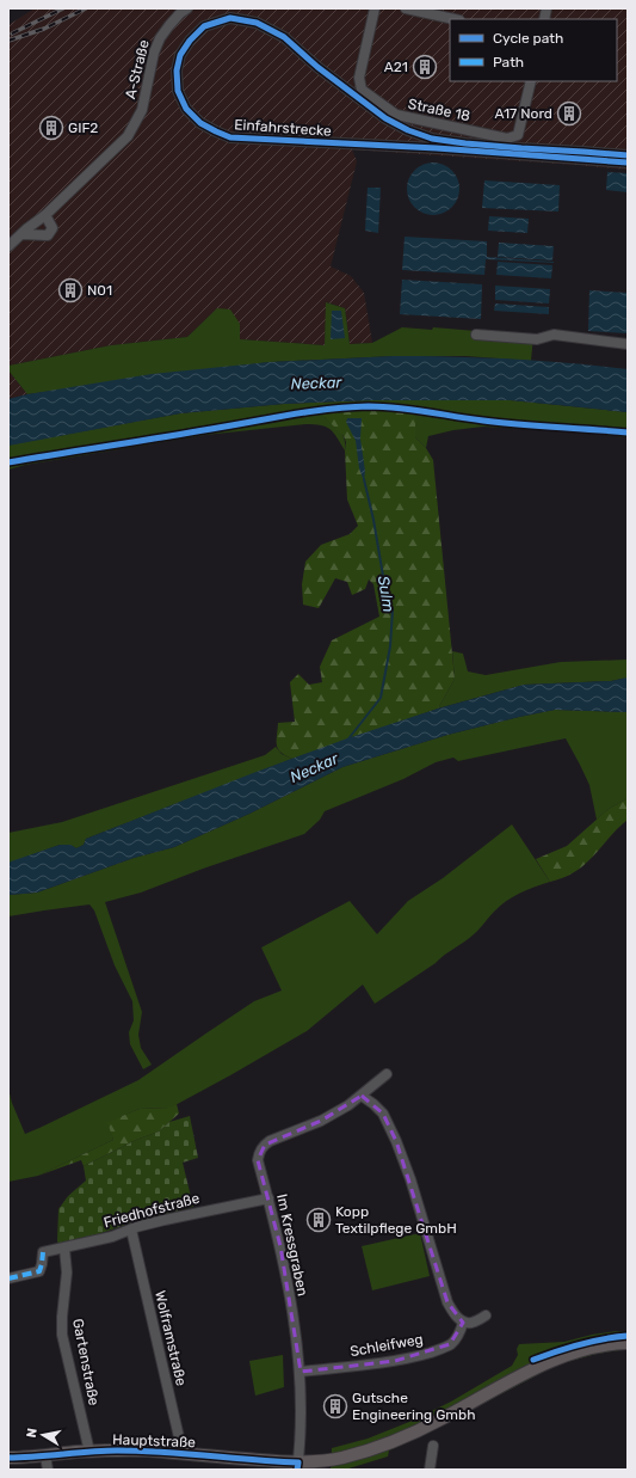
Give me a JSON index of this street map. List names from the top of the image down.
{
  "streets": {
    "main road": ["Hauptstraße"],
    "street": [
      "A-Straße",
      "Straße 18",
      "Einfahrstrecke",
      "Friedhofstraße",
      "Im Kressgraben",
      "Wolframstraße",
      "Schleifweg",
      "Gartenstraße"
    ]
  },
  "crossings": [
    ["Friedhofstraße", "Im Kressgraben"],
    ["Friedhofstraße", "Wolframstraße"],
    ["Friedhofstraße", "Gartenstraße"],
    ["Im Kressgraben", "Schleifweg"],
    ["Im Kressgraben", "Hauptstraße"],
    ["Wolframstraße", "Hauptstraße"],
    ["Gartenstraße", "Hauptstraße"]
  ],
  "water": ["Neckar", "Sulm"],
  "places": {
    "building": [
      "A21",
      "A17 Nord",
      "GIF2",
      "N01",
      "Kopp Textilpflege GmbH",
      "Gutsche Engineering Gmbh"
    ]
  },
  "legend": ["Cycle path", "Path"],
  "north": "left"
}
